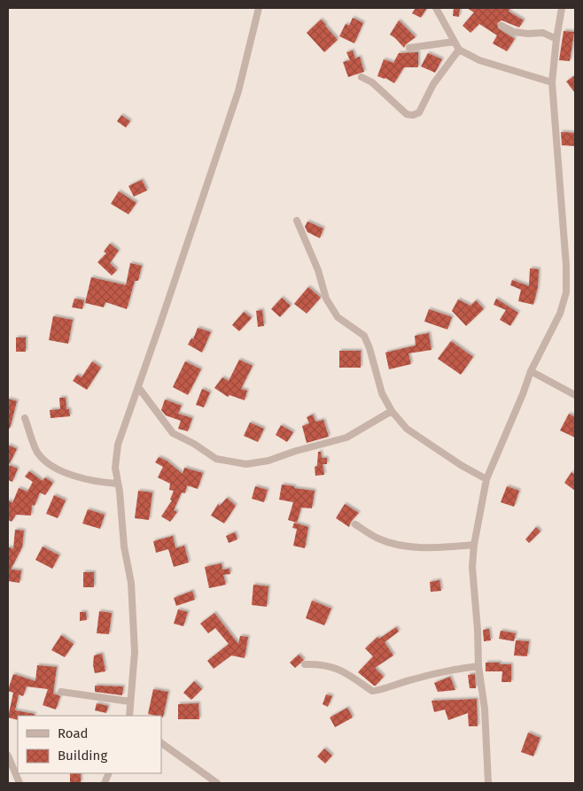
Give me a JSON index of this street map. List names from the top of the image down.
{
  "legend": ["Road", "Building"]
}
